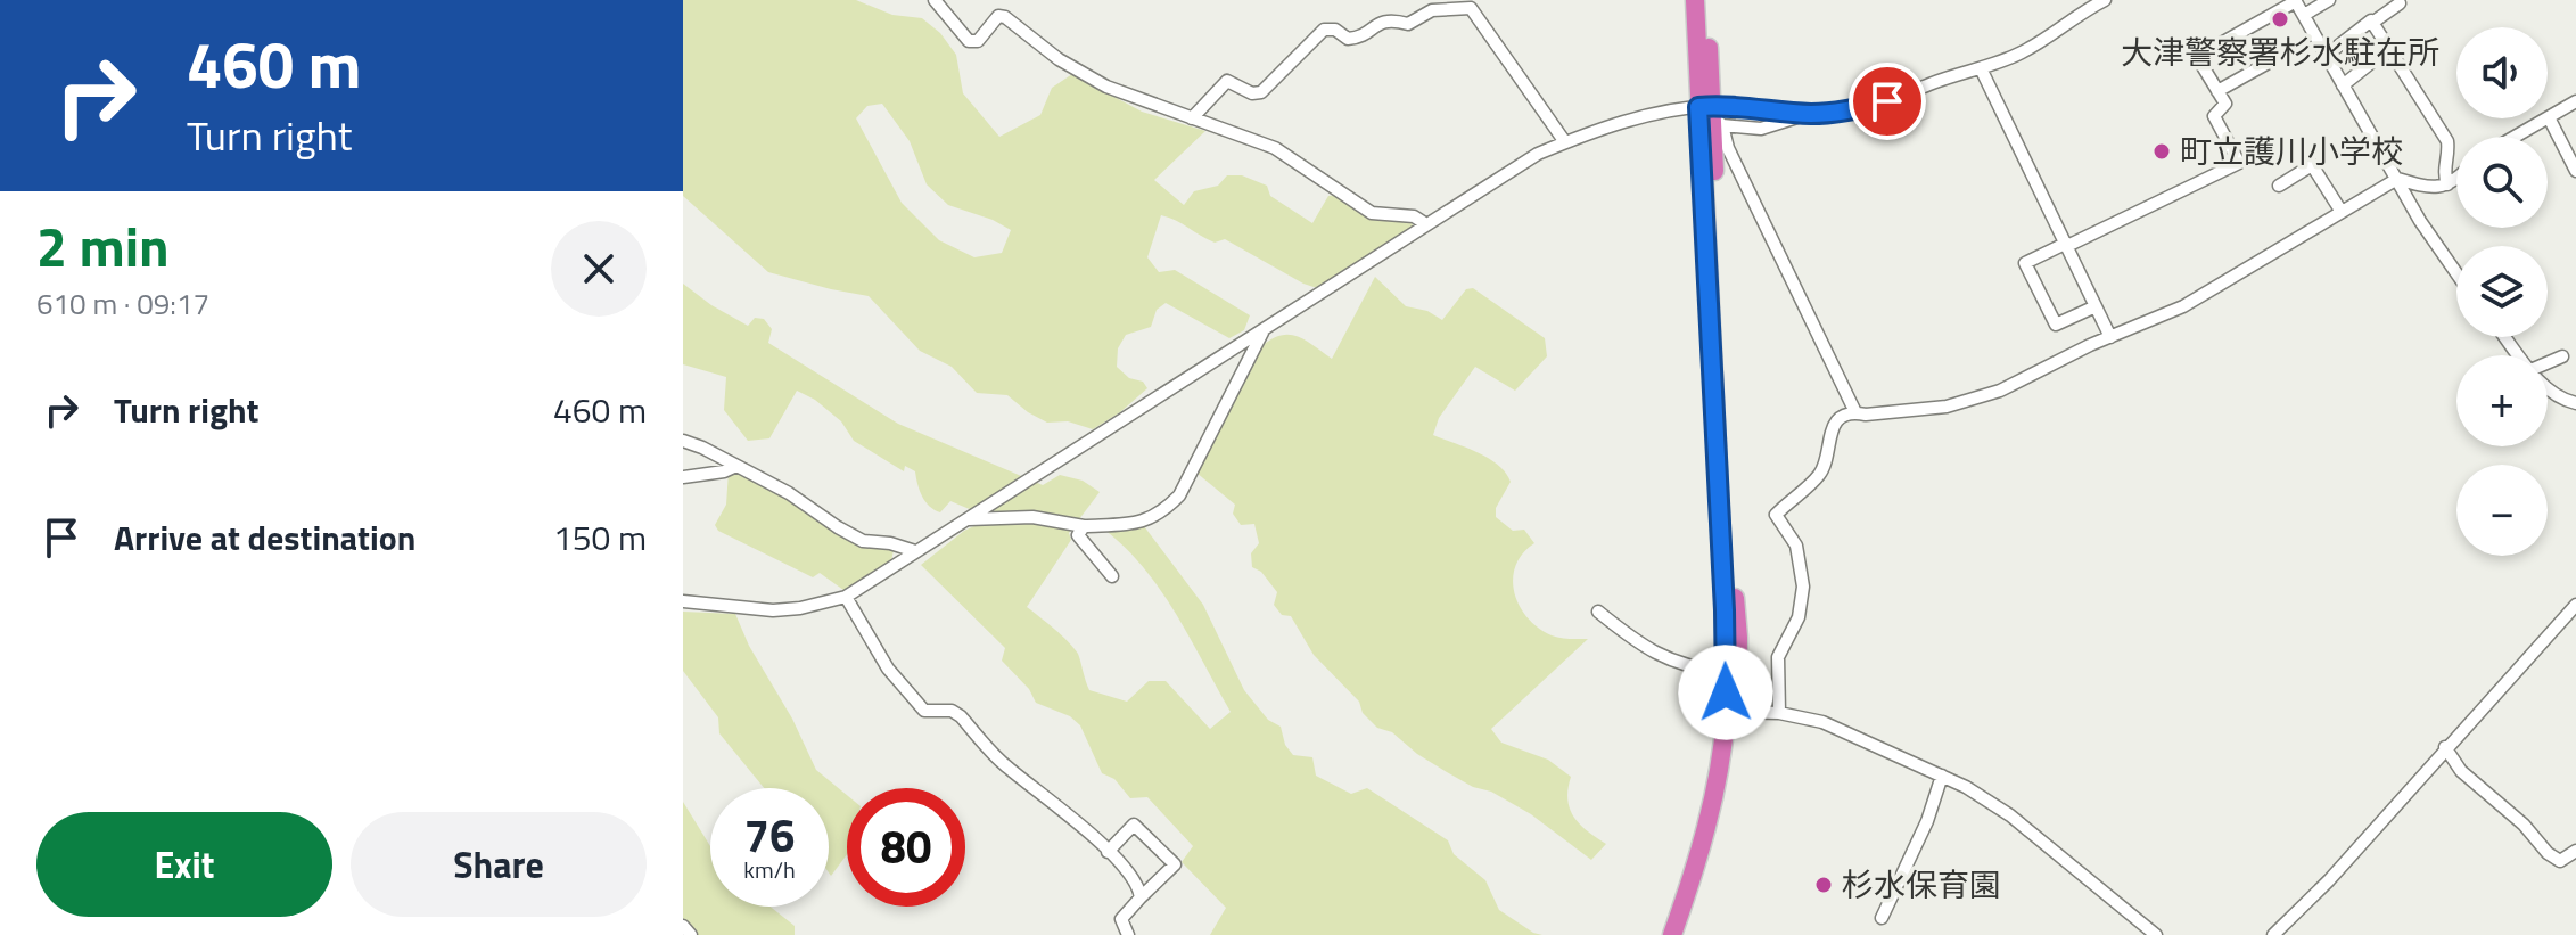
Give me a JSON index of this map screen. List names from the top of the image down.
{
  "places": ["大津警察署杉水駐在所", "町立護川小学校", "杉水保育園"],
  "page": {
    "turn": ["460 m", "Turn right"],
    "map_buttons": ["+", "−"],
    "heading": ["2 min", "610 m · 09:17"],
    "list": [
      {
        "name": "Turn right",
        "value": "460 m"
      },
      {
        "name": "Arrive at destination",
        "value": "150 m"
      }
    ],
    "speed": "76 km/h",
    "limit": "80",
    "buttons": ["Exit", "Share"]
  }
}
